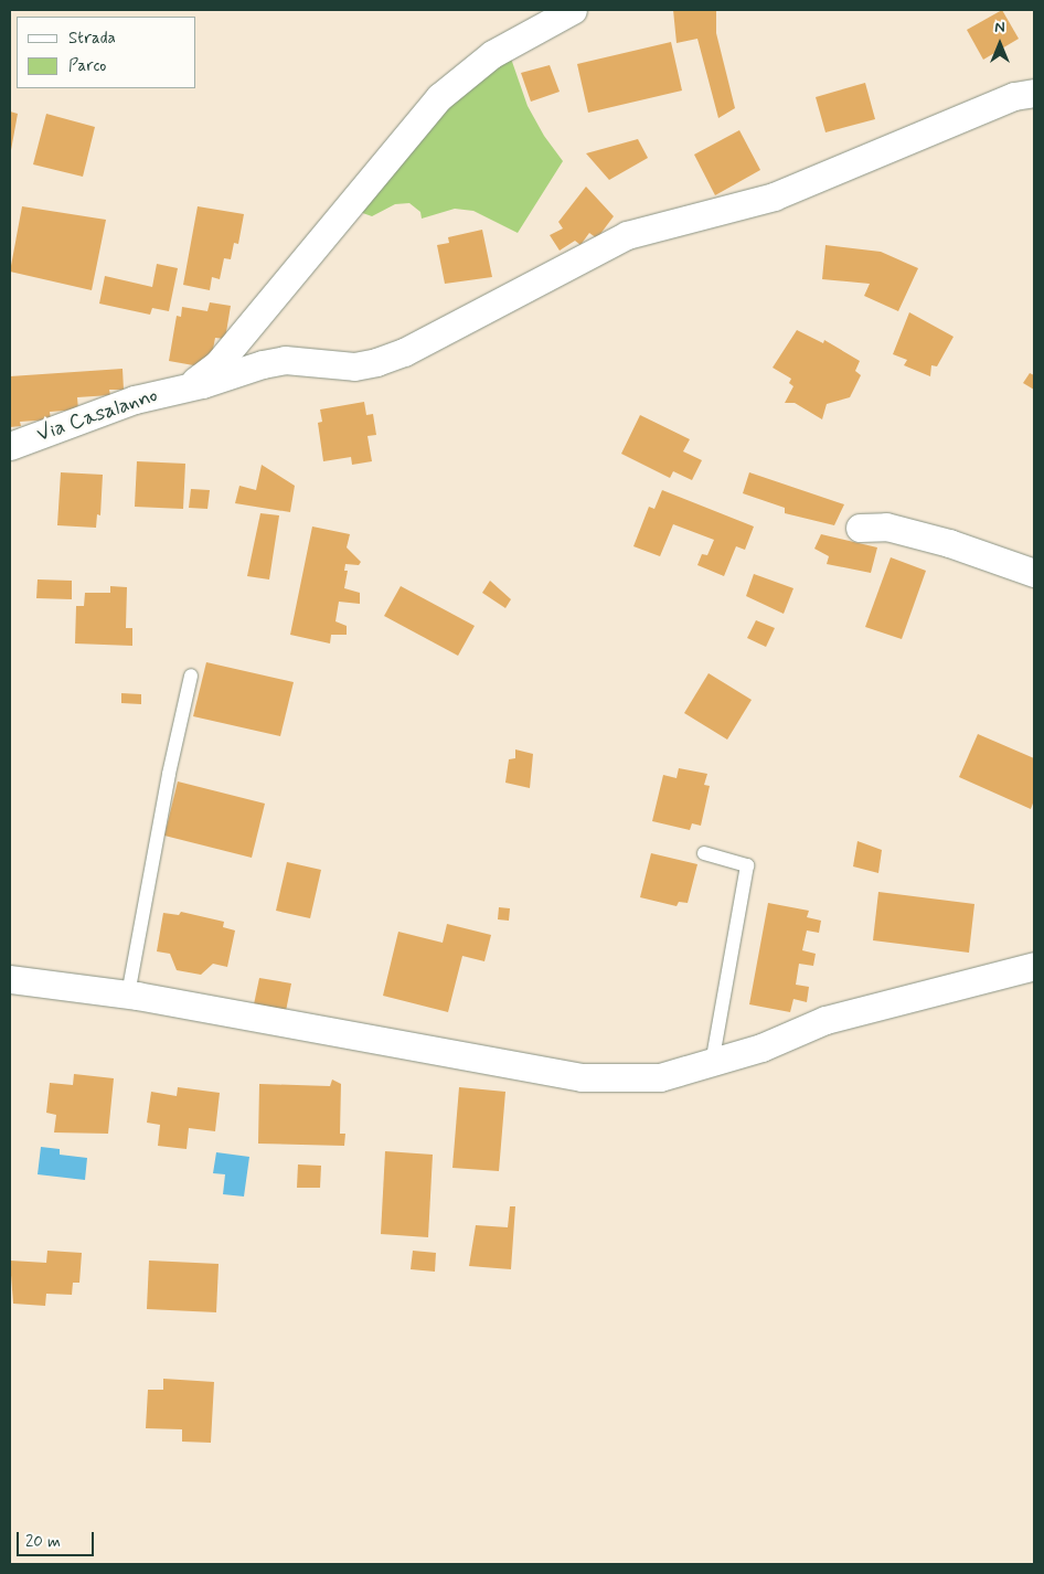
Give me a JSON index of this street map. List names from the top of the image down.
{
  "streets": {
    "street": ["Via Casalanno"]
  },
  "legend": ["Strada", "Parco"],
  "scale_bar": "20 m",
  "north": "top"
}
